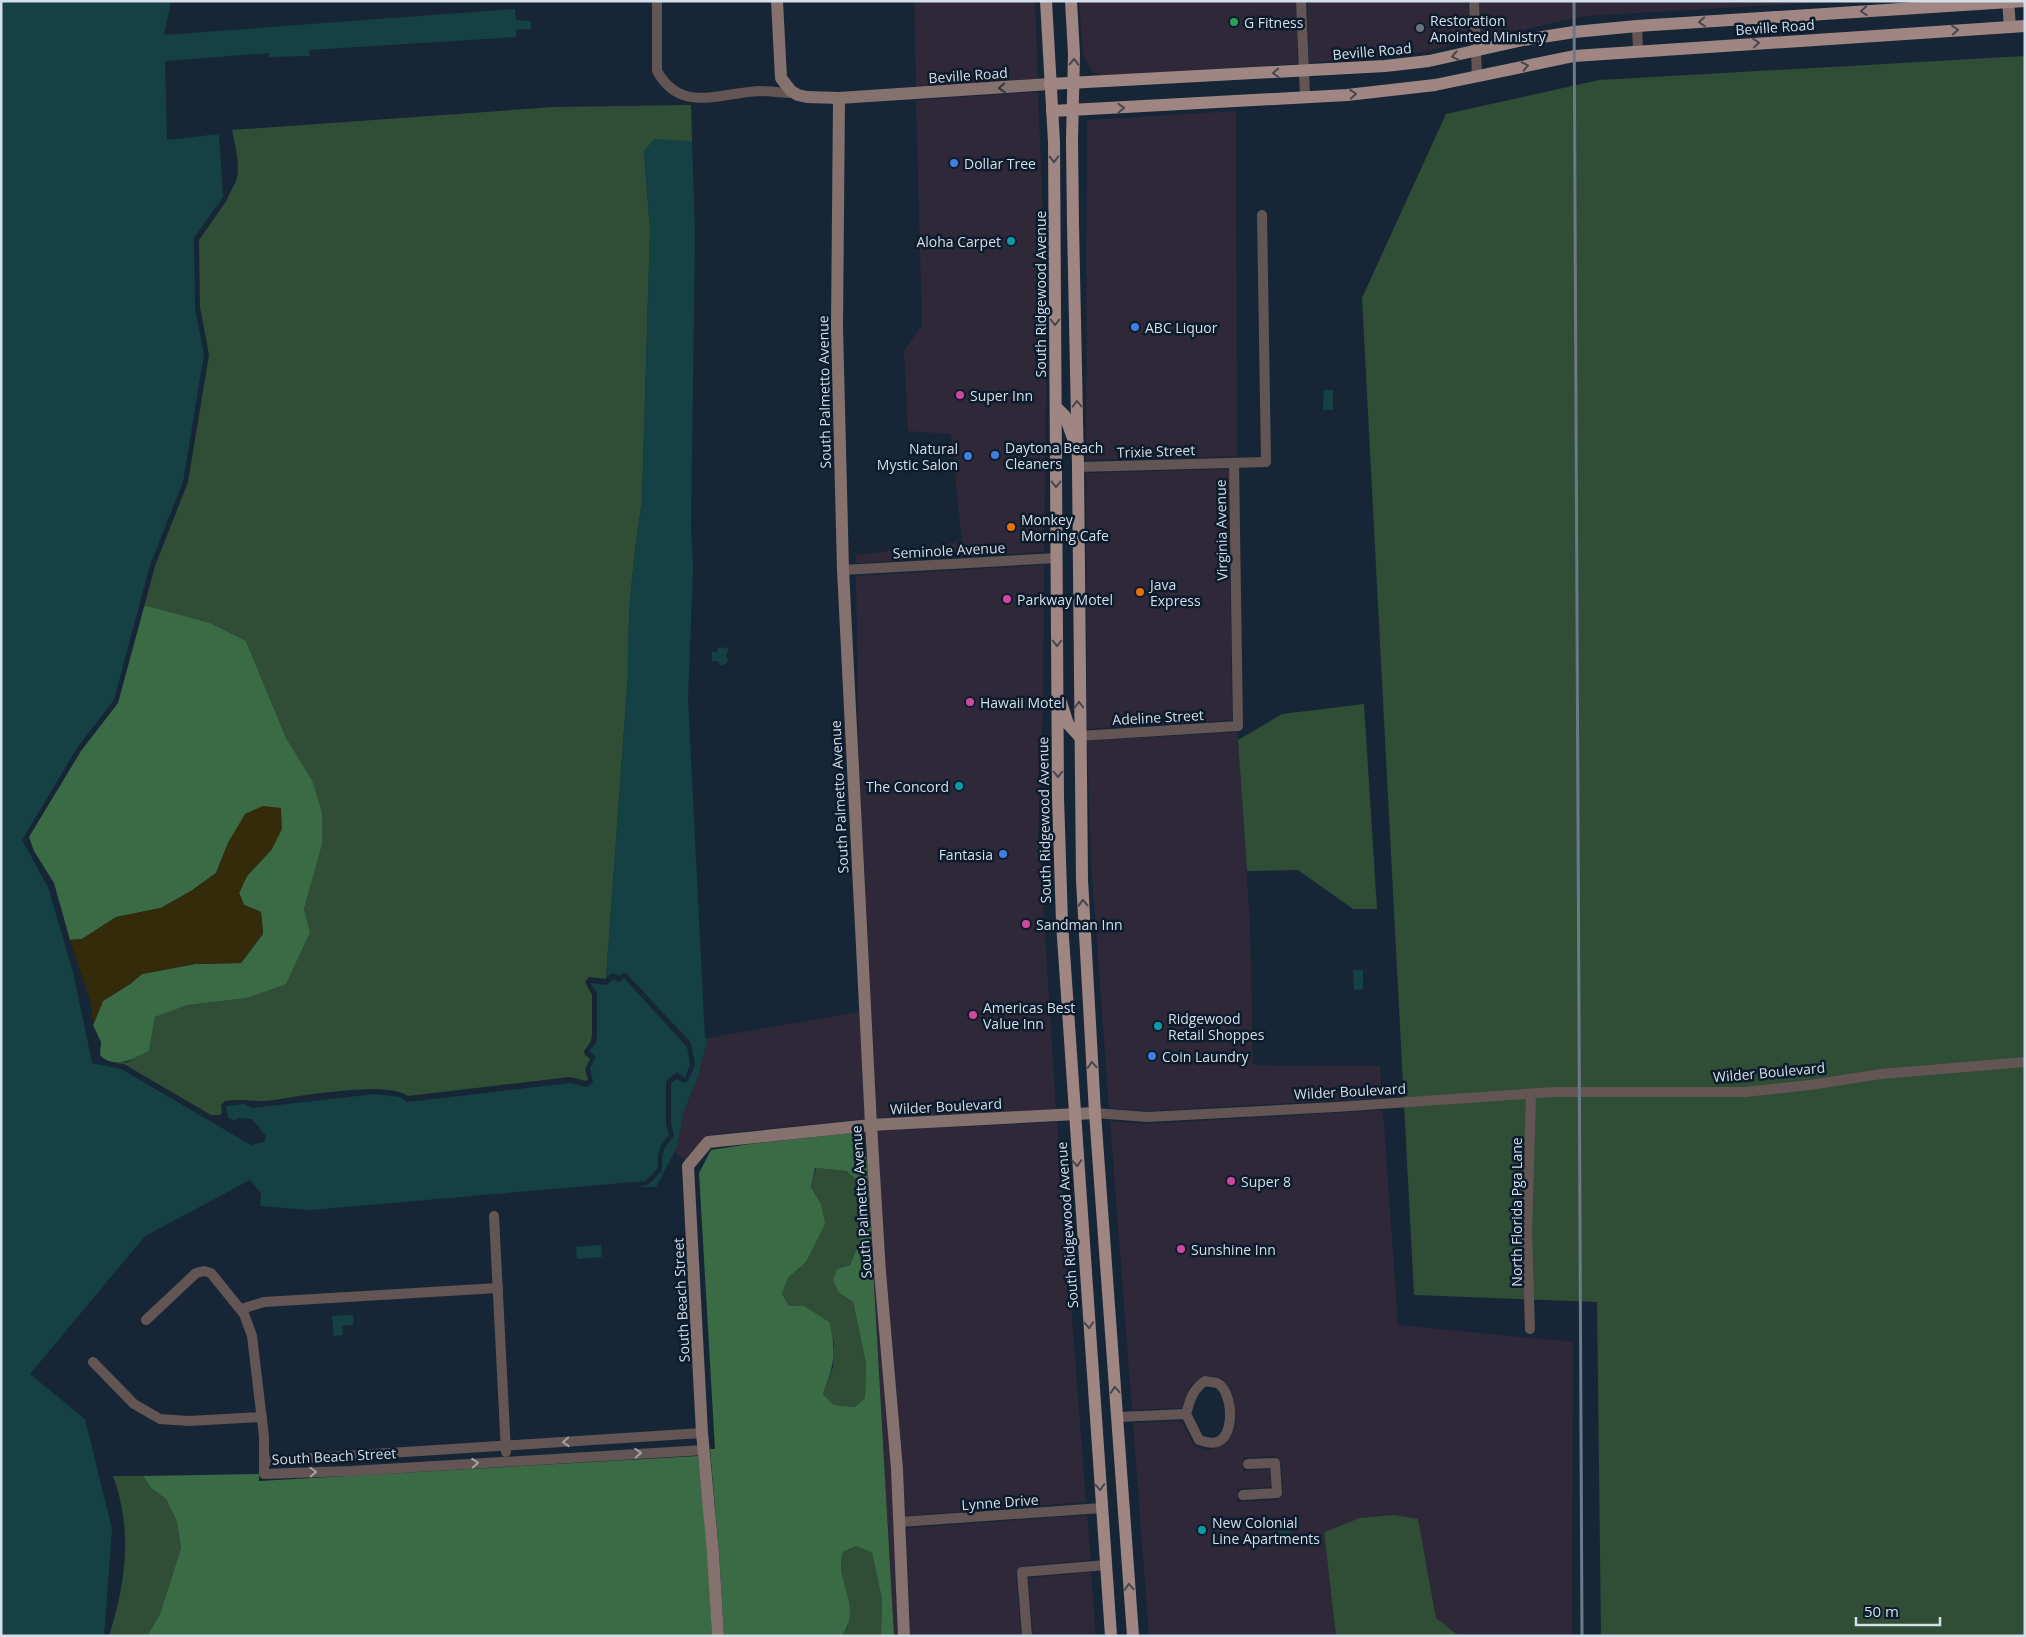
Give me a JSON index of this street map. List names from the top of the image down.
{
  "streets": {
    "main road": ["Beville Road", "South Ridgewood Avenue"],
    "street": [
      "South Palmetto Avenue",
      "Trixie Street",
      "Virginia Avenue",
      "Seminole Avenue",
      "Adeline Street",
      "Wilder Boulevard",
      "North Florida Pga Lane",
      "South Beach Street",
      "Lynne Drive"
    ]
  },
  "crossings": [
    ["Beville Road", "South Ridgewood Avenue"],
    ["Beville Road", "South Palmetto Avenue"],
    ["South Ridgewood Avenue", "Seminole Avenue"],
    ["South Ridgewood Avenue", "Wilder Boulevard"],
    ["South Ridgewood Avenue", "Lynne Drive"],
    ["South Palmetto Avenue", "Seminole Avenue"],
    ["South Palmetto Avenue", "Wilder Boulevard"],
    ["South Palmetto Avenue", "Lynne Drive"],
    ["Trixie Street", "Virginia Avenue"],
    ["Virginia Avenue", "Adeline Street"],
    ["Wilder Boulevard", "North Florida Pga Lane"],
    ["Wilder Boulevard", "South Beach Street"]
  ],
  "places": [
    "G Fitness",
    "Restoration Anointed Ministry",
    "Dollar Tree",
    "Aloha Carpet",
    "ABC Liquor",
    "Super Inn",
    "Daytona Beach Cleaners",
    "Natural Mystic Salon",
    "Monkey Morning Cafe",
    "Java Express",
    "Parkway Motel",
    "Hawaii Motel",
    "The Concord",
    "Fantasia",
    "Sandman Inn",
    "Americas Best Value Inn",
    "Ridgewood Retail Shoppes",
    "Coin Laundry",
    "Super 8",
    "Sunshine Inn",
    "New Colonial Line Apartments"
  ],
  "scale_bar": "50 m"
}
